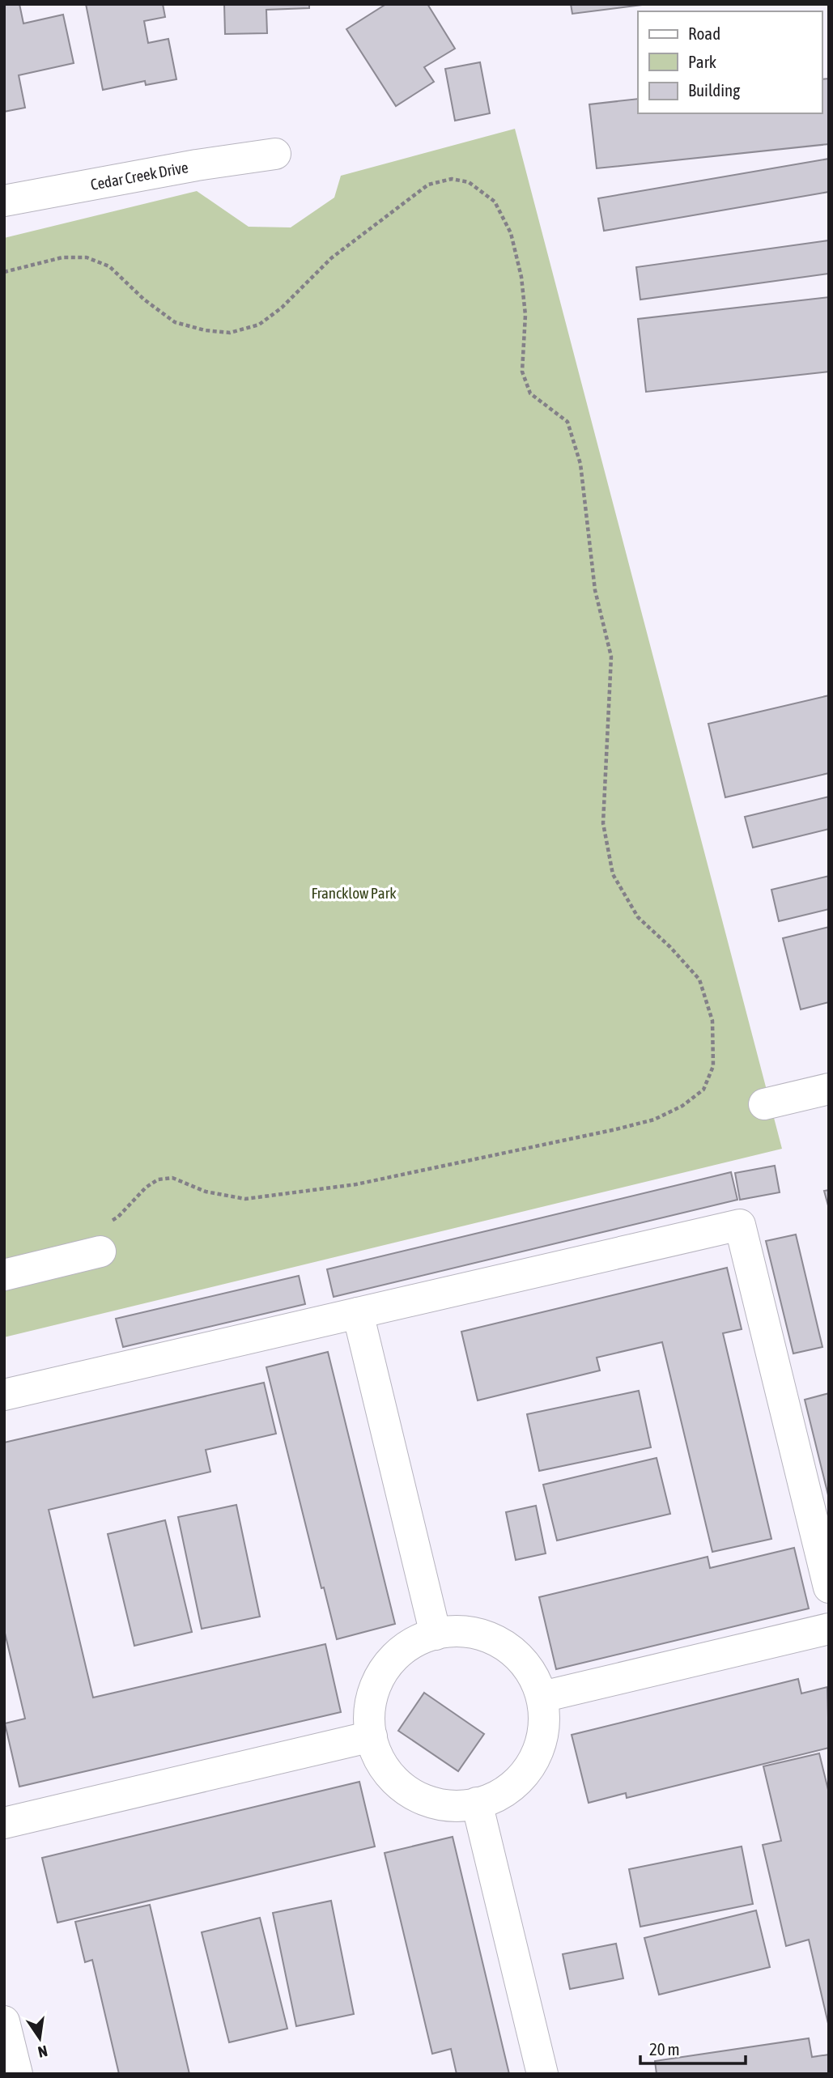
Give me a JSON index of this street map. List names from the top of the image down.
{
  "streets": {
    "street": ["Cedar Creek Drive"]
  },
  "parks": ["Francklow Park"],
  "legend": ["Road", "Park", "Building"],
  "scale_bar": "20 m",
  "north": "bottom"
}
